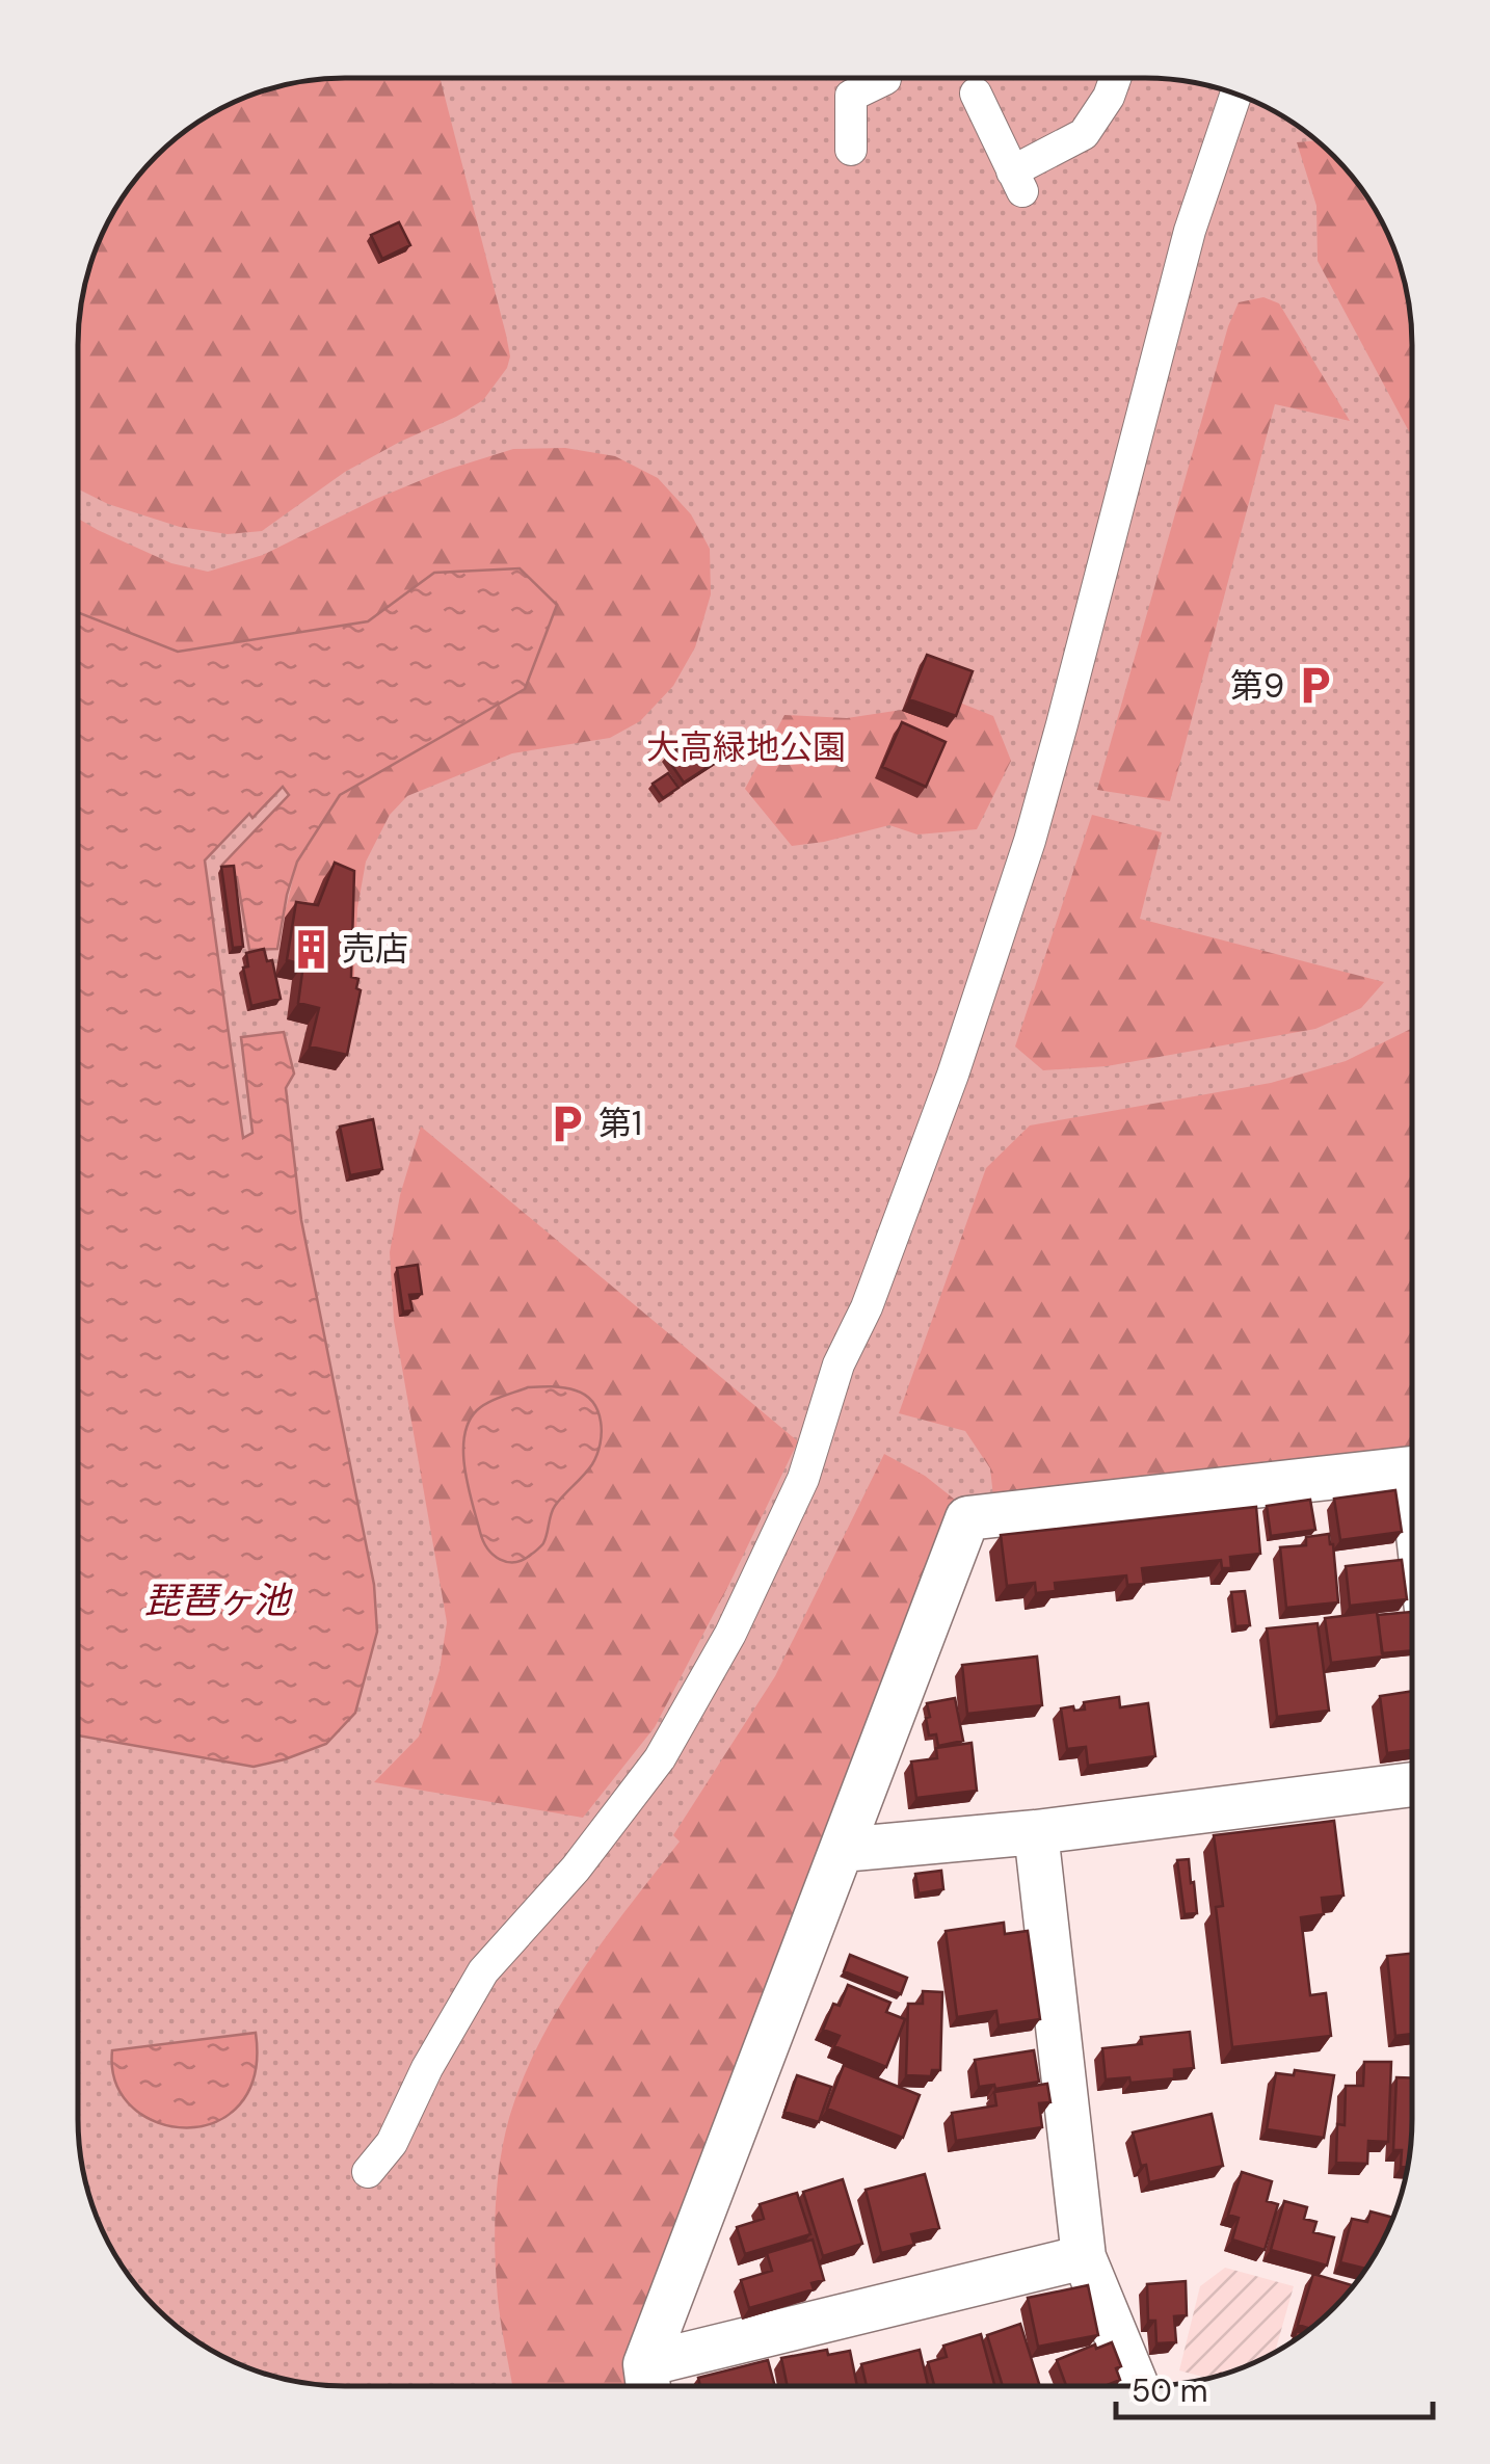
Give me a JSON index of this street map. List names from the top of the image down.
{
  "water": ["琵琶ヶ池"],
  "parks": ["大高緑地公園"],
  "places": {
    "parking": ["第9", "第1"],
    "building": ["売店"]
  },
  "scale_bar": "50 m"
}
